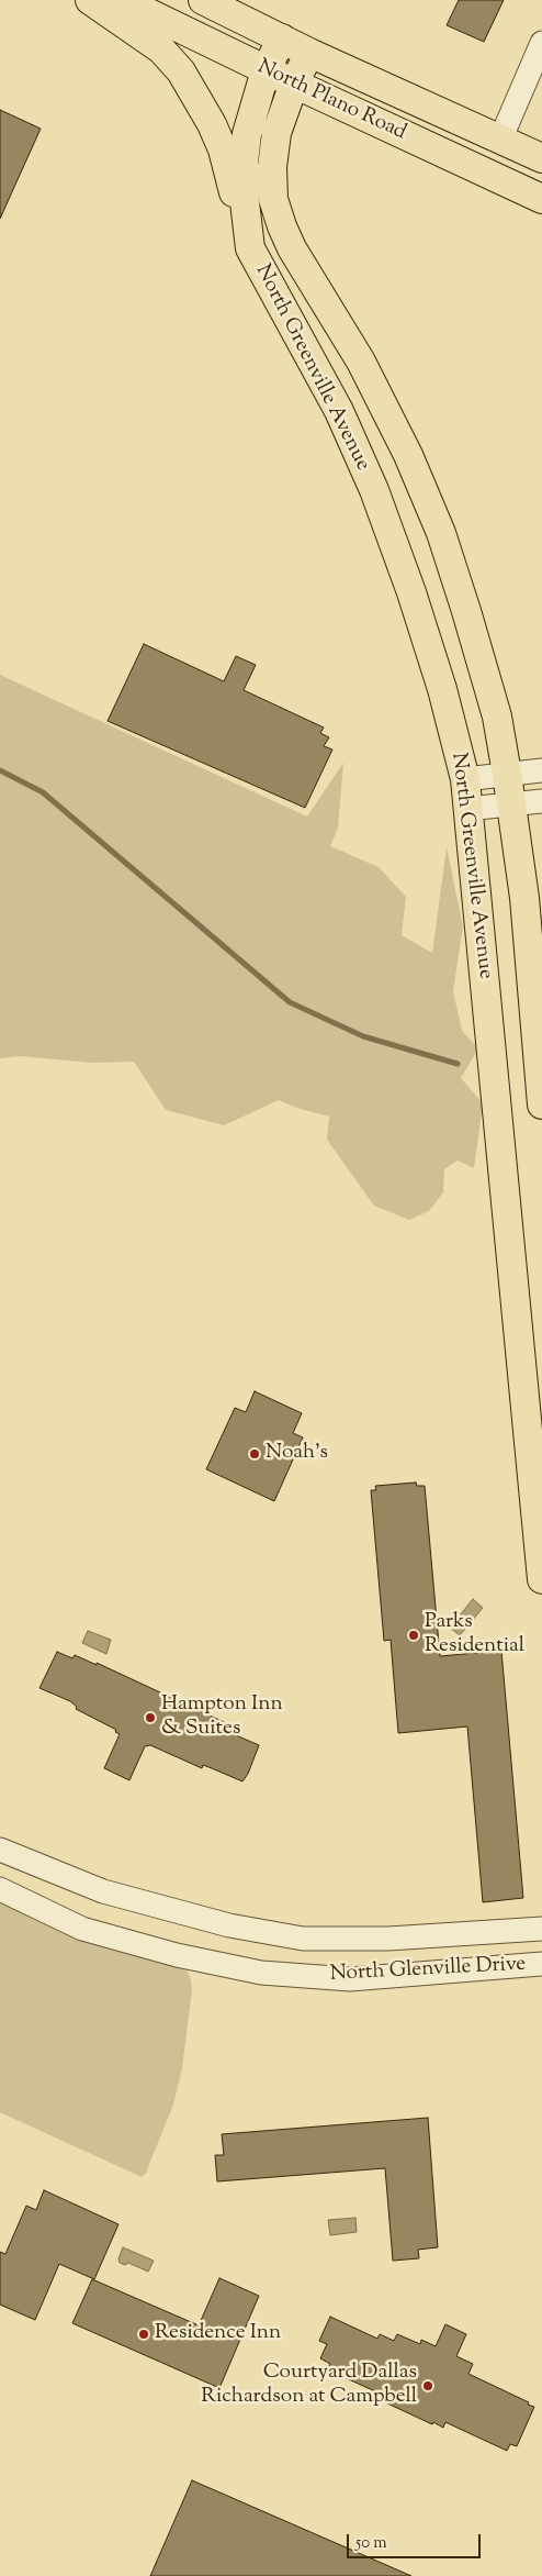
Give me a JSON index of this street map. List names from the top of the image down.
{
  "streets": {
    "main road": ["North Plano Road", "North Greenville Avenue"],
    "street": ["North Glenville Drive"]
  },
  "crossings": [
    ["North Plano Road", "North Greenville Avenue"]
  ],
  "places": [
    "Noah's",
    "Parks Residential",
    "Hampton Inn & Suites",
    "Residence Inn",
    "Courtyard Dallas Richardson at Campbell"
  ],
  "scale_bar": "50 m"
}
